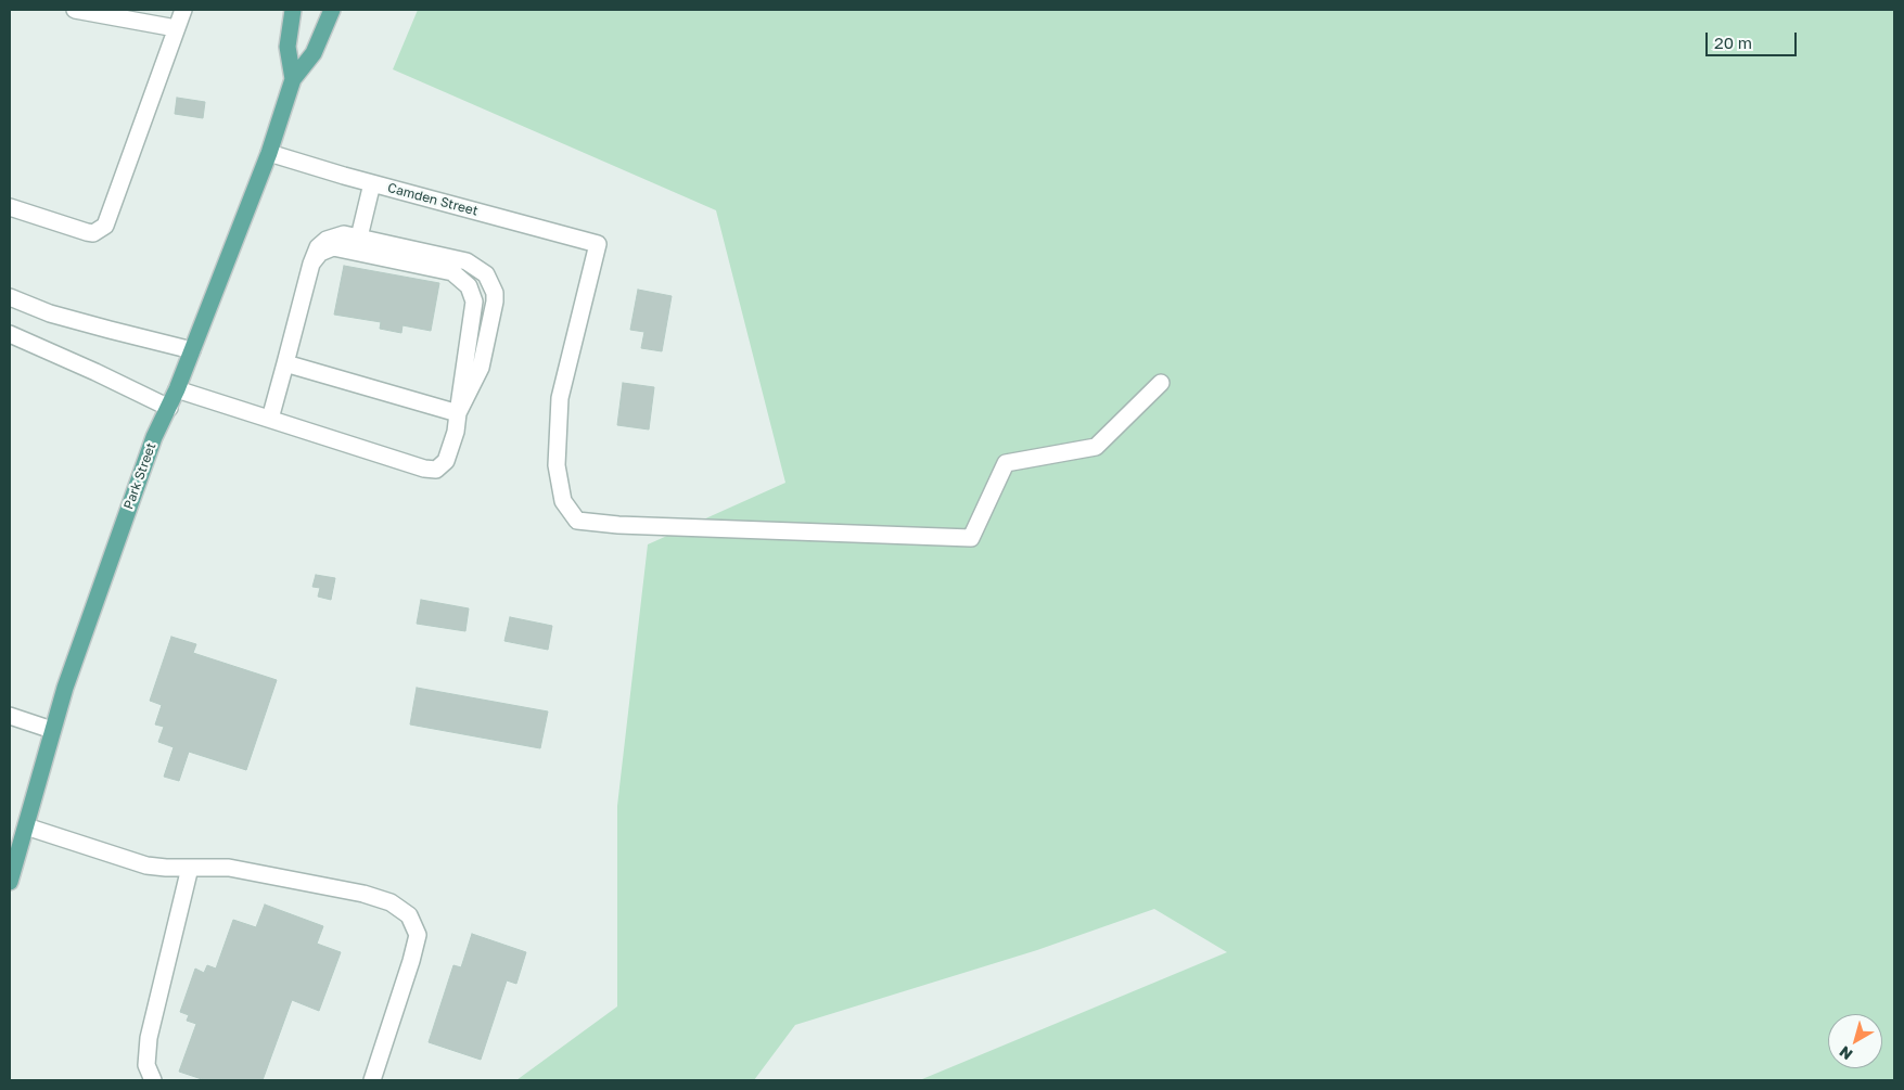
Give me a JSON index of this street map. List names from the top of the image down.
{
  "streets": {
    "main road": ["Park Street"],
    "street": ["Camden Street"]
  },
  "crossings": [
    ["Camden Street", "Park Street"]
  ],
  "scale_bar": "20 m",
  "north": "bottom left"
}
